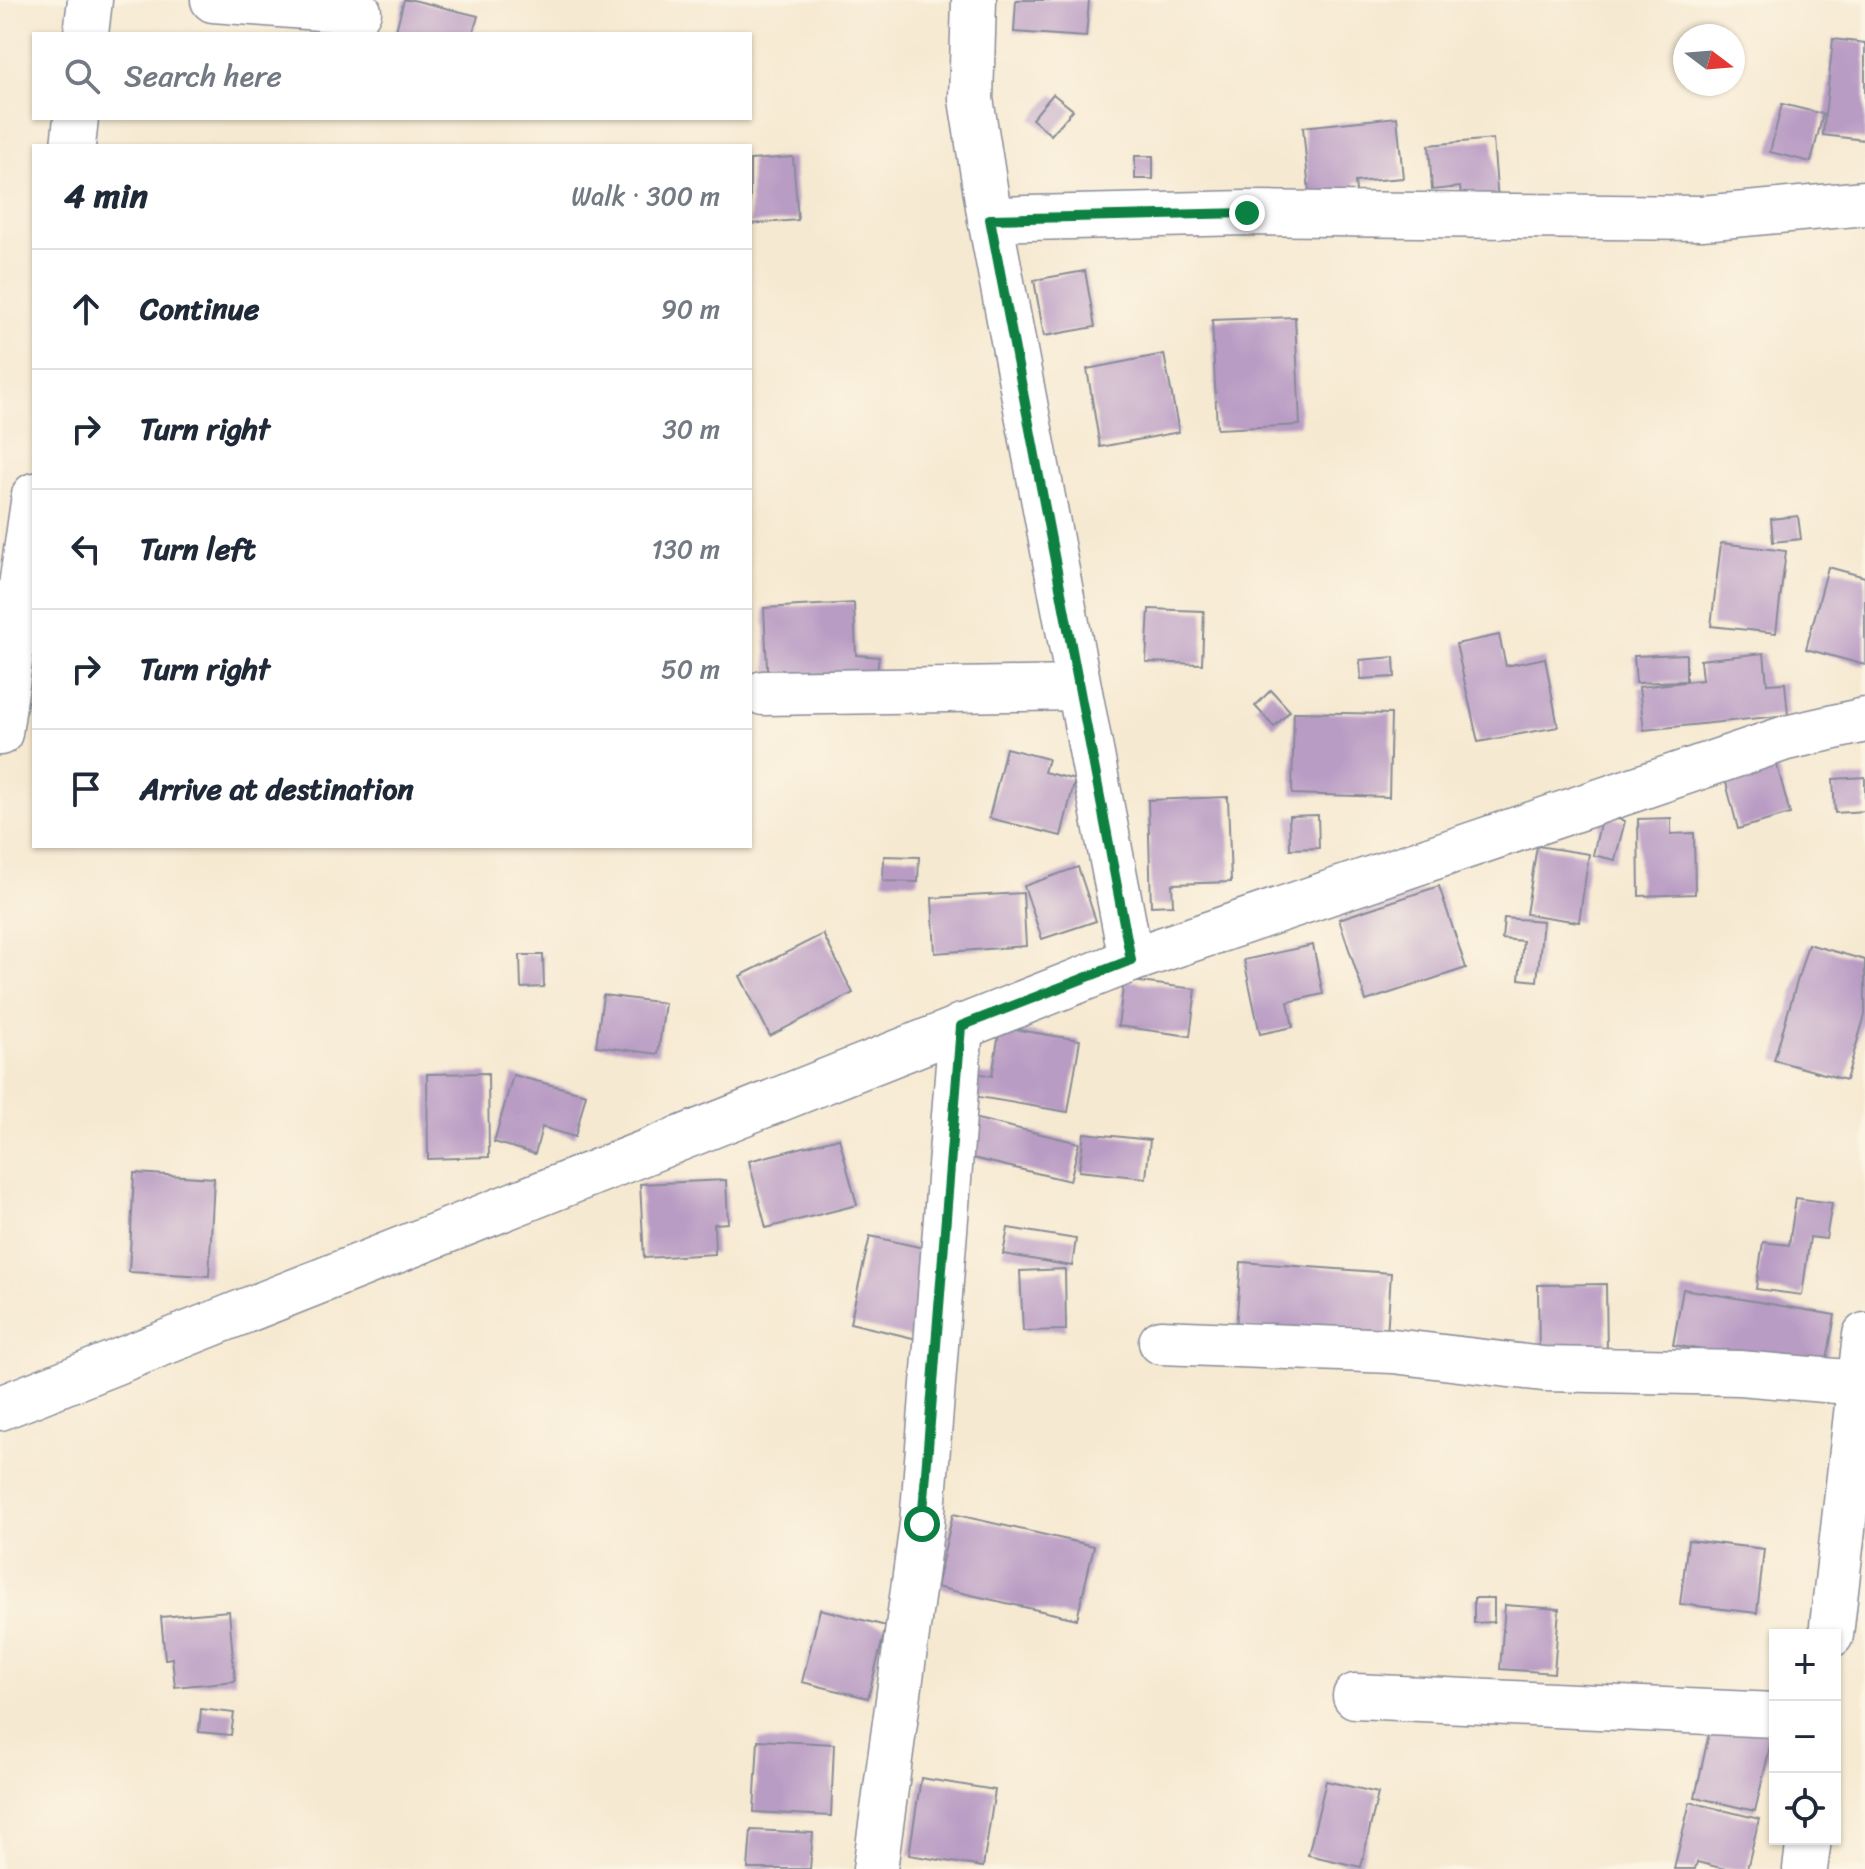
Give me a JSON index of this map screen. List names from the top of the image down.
{
  "north": "right",
  "page": {
    "search": "Search here",
    "heading": ["4 min", "Walk · 300 m"],
    "list": [
      ["Continue", "90 m"],
      ["Turn right", "30 m"],
      ["Turn left", "130 m"],
      ["Turn right", "50 m"],
      "Arrive at destination"
    ],
    "map_buttons": ["+", "−"]
  }
}
